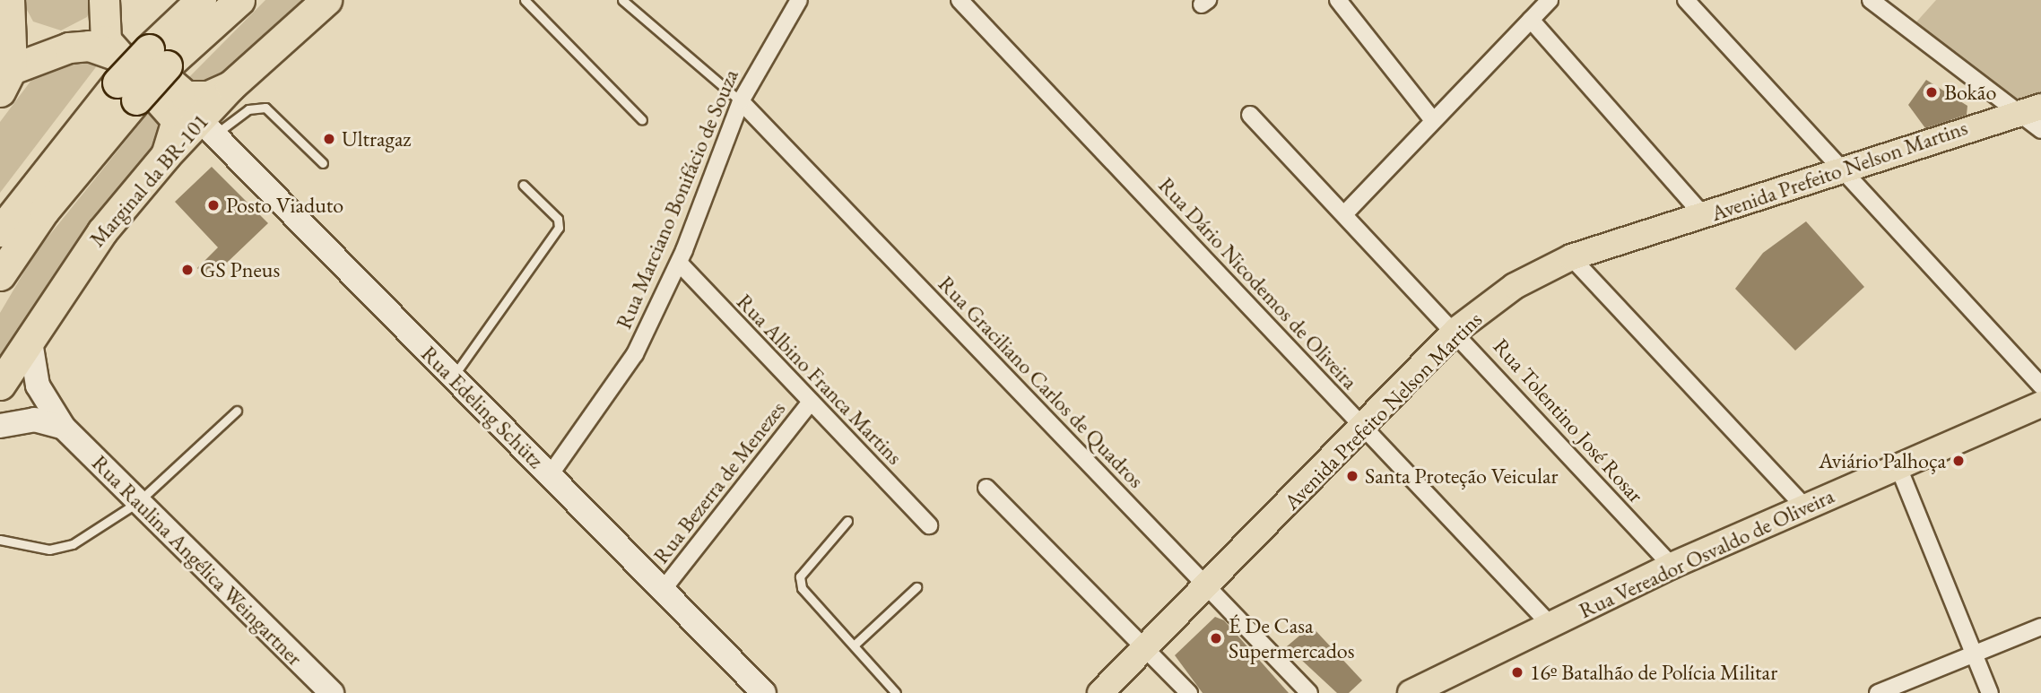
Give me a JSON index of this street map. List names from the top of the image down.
{
  "streets": {
    "highway": ["Marginal da BR-101"],
    "main road": [
      "Avenida Prefeito Nelson Martins",
      "Rua Edeling Schütz",
      "Rua Vereador Osvaldo de Oliveira",
      "Rua Raulina Angélica Weingartner"
    ],
    "street": [
      "Rua Marciano Bonifácio de Souza",
      "Rua Dário Nicodemos de Oliveira",
      "Rua Albino Franca Martins",
      "Rua Graciliano Carlos de Quadros",
      "Rua Tolentino José Rosar",
      "Rua Bezerra de Menezes"
    ]
  },
  "crossings": [
    ["Avenida Prefeito Nelson Martins", "Rua Dário Nicodemos de Oliveira"],
    ["Avenida Prefeito Nelson Martins", "Rua Graciliano Carlos de Quadros"],
    ["Avenida Prefeito Nelson Martins", "Rua Tolentino José Rosar"],
    ["Marginal da BR-101", "Rua Edeling Schütz"],
    ["Marginal da BR-101", "Rua Raulina Angélica Weingartner"],
    ["Rua Marciano Bonifácio de Souza", "Rua Albino Franca Martins"],
    ["Rua Marciano Bonifácio de Souza", "Rua Graciliano Carlos de Quadros"],
    ["Rua Marciano Bonifácio de Souza", "Rua Edeling Schütz"],
    ["Rua Dário Nicodemos de Oliveira", "Rua Vereador Osvaldo de Oliveira"],
    ["Rua Albino Franca Martins", "Rua Bezerra de Menezes"],
    ["Rua Edeling Schütz", "Rua Bezerra de Menezes"],
    ["Rua Tolentino José Rosar", "Rua Vereador Osvaldo de Oliveira"]
  ],
  "places": [
    "Bokão",
    "Ultragaz",
    "Posto Viaduto",
    "GS Pneus",
    "Aviário Palhoça",
    "Santa Proteção Veicular",
    "É De Casa Supermercados",
    "16º Batalhão de Polícia Militar"
  ]
}
